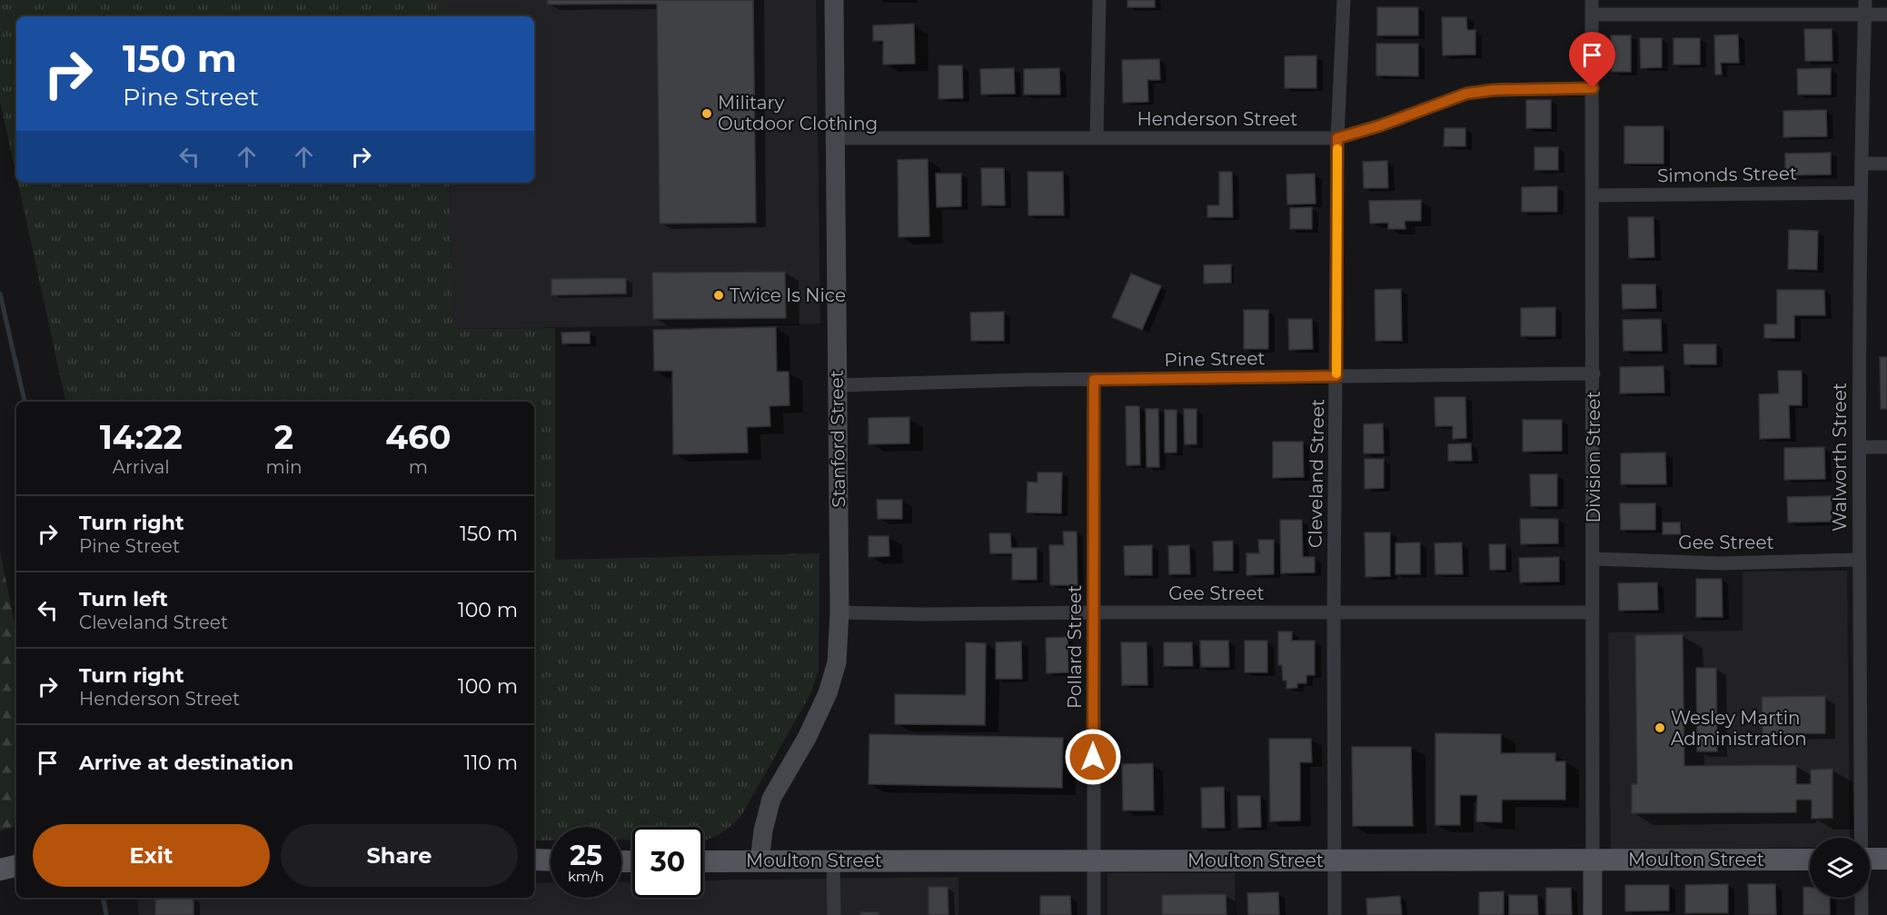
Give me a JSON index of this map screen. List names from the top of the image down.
{
  "streets": {
    "main road": ["Moulton Street"],
    "street": [
      "Henderson Street",
      "Simonds Street",
      "Pine Street",
      "Stanford Street",
      "Division Street",
      "Walworth Street",
      "Cleveland Street",
      "Gee Street",
      "Pollard Street"
    ]
  },
  "crossings": [
    ["Henderson Street", "Stanford Street"],
    ["Henderson Street", "Division Street"],
    ["Henderson Street", "Cleveland Street"],
    ["Simonds Street", "Division Street"],
    ["Simonds Street", "Walworth Street"],
    ["Pine Street", "Stanford Street"],
    ["Pine Street", "Division Street"],
    ["Pine Street", "Cleveland Street"],
    ["Pine Street", "Pollard Street"],
    ["Stanford Street", "Gee Street"],
    ["Stanford Street", "Moulton Street"],
    ["Division Street", "Gee Street"],
    ["Division Street", "Moulton Street"],
    ["Walworth Street", "Gee Street"],
    ["Cleveland Street", "Gee Street"],
    ["Cleveland Street", "Moulton Street"],
    ["Gee Street", "Pollard Street"],
    ["Pollard Street", "Moulton Street"]
  ],
  "places": ["Military Outdoor Clothing", "Twice Is Nice", "Wesley Martin Administration"],
  "page": {
    "turn": ["150 m", "Pine Street"],
    "eta": [
      "14:22",
      "Arrival",
      "2",
      "min",
      "460",
      "m"
    ],
    "list": [
      {
        "name": "Turn right",
        "note": "Pine Street",
        "value": "150 m"
      },
      {
        "name": "Turn left",
        "note": "Cleveland Street",
        "value": "100 m"
      },
      {
        "name": "Turn right",
        "note": "Henderson Street",
        "value": "100 m"
      },
      {
        "name": "Arrive at destination",
        "value": "110 m"
      }
    ],
    "buttons": ["Exit", "Share"],
    "speed": "25 km/h",
    "limit": "30"
  }
}
